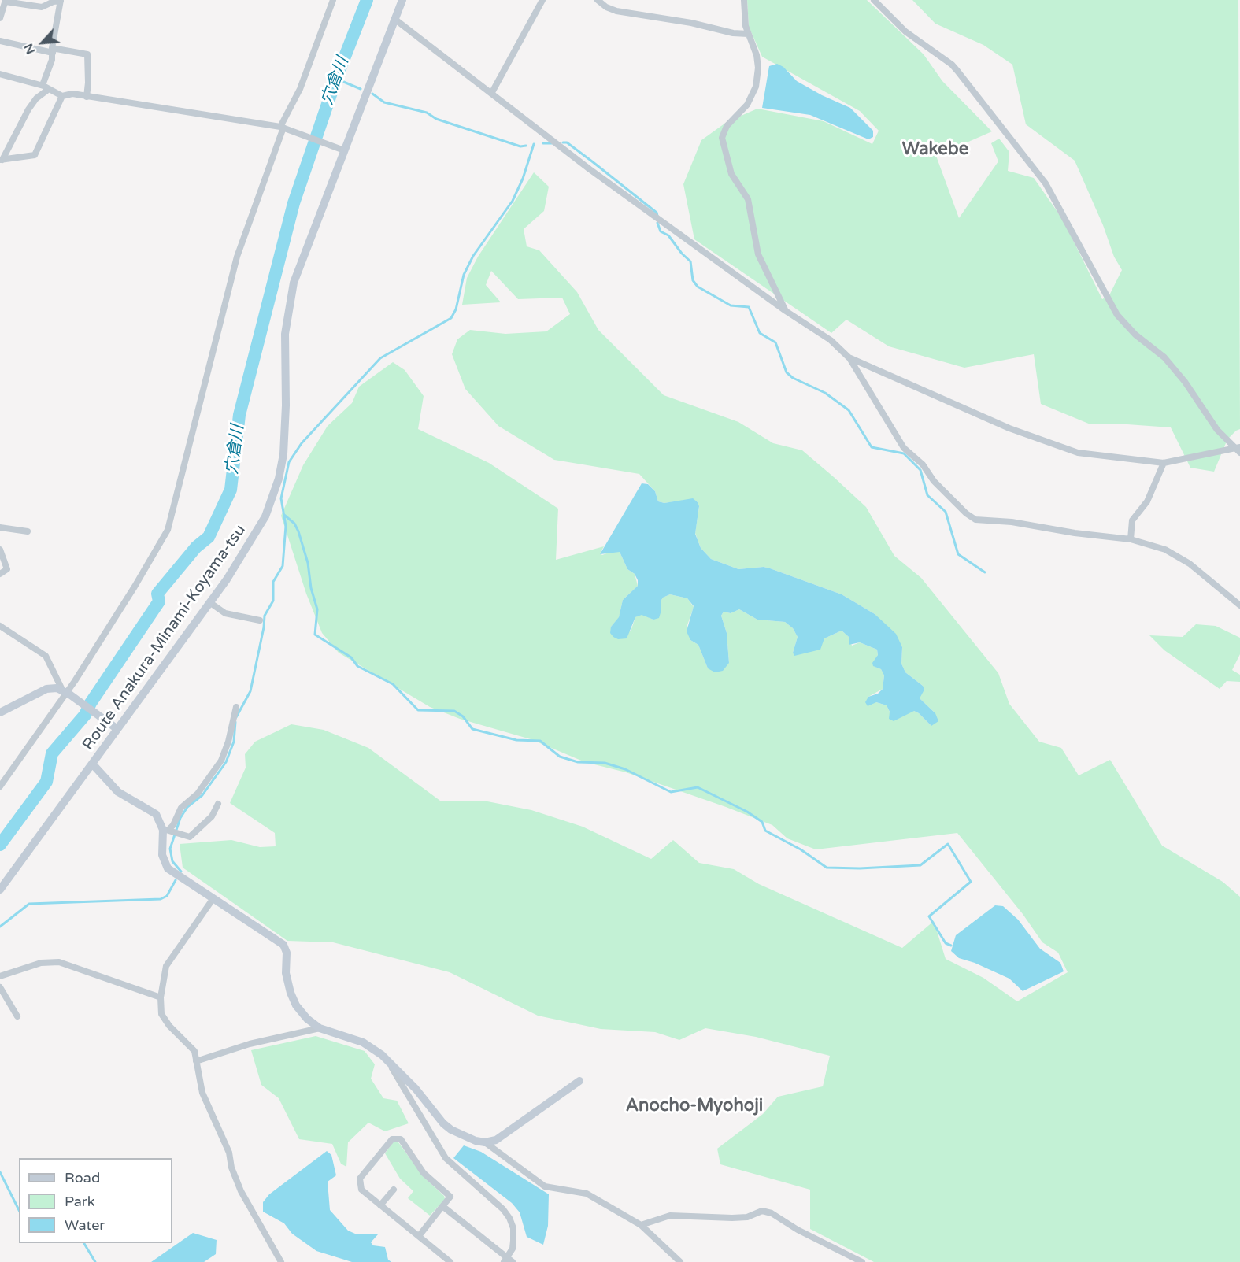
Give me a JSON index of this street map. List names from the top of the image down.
{
  "streets": {
    "main road": ["Route Anakura-Minami-Koyama-tsu"]
  },
  "districts": ["Wakebe", "Anocho-Myohoji"],
  "water": ["穴倉川"],
  "legend": ["Road", "Park", "Water"],
  "north": "bottom left"
}
